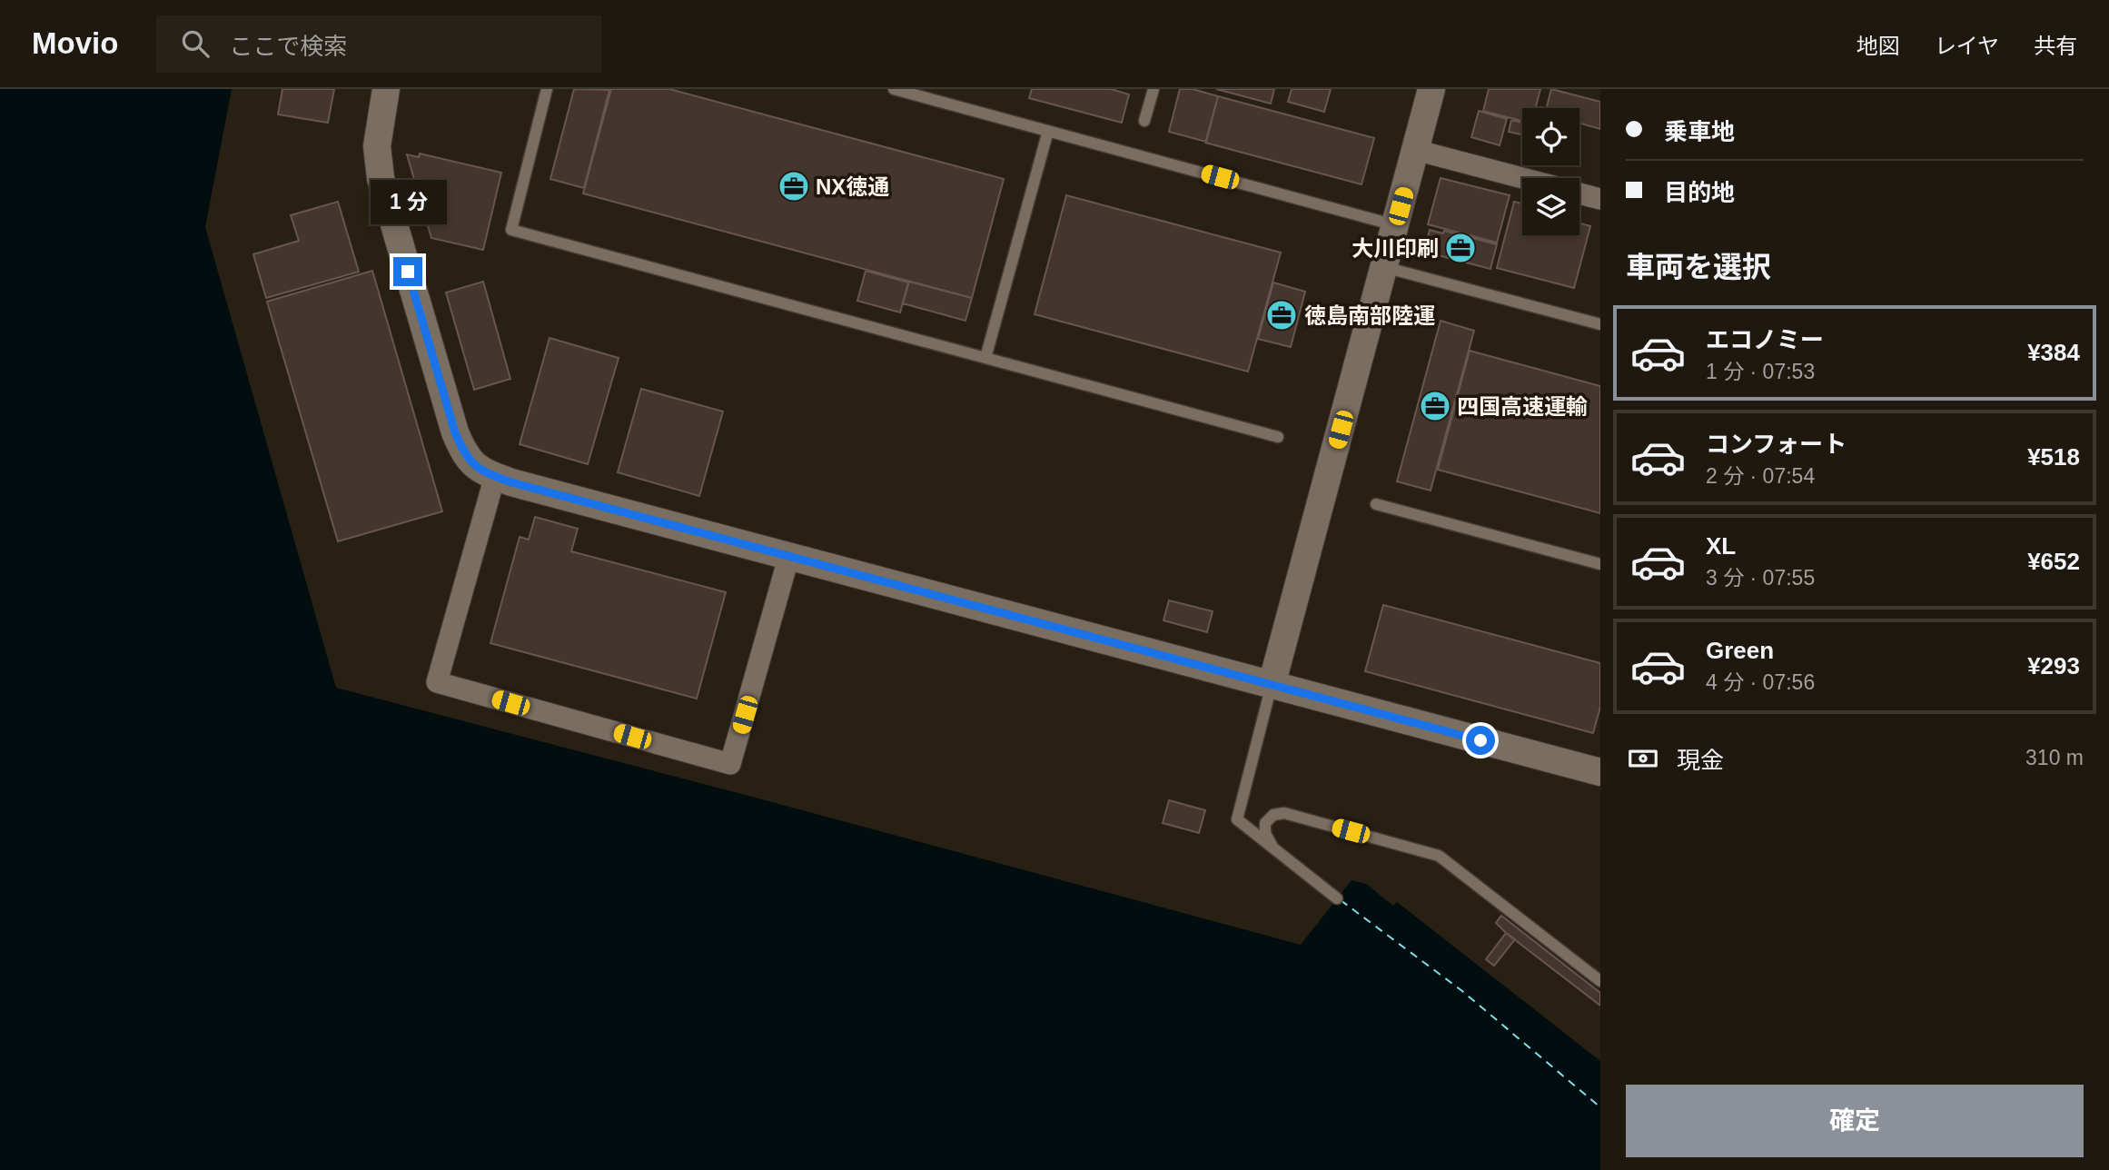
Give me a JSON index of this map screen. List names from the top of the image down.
{
  "places": {
    "office": [
      "NX徳通",
      "大川印刷",
      "徳島南部陸運",
      "四国高速運輸"
    ]
  },
  "page": {
    "header": "Movio",
    "search": "ここで検索",
    "nav": ["地図", "レイヤ", "共有"],
    "banner": ["乗車地", "目的地"],
    "bubble": "1 分",
    "heading": "車両を選択",
    "list": [
      {
        "name": "エコノミー",
        "note": "1 分 · 07:53",
        "value": "¥384"
      },
      {
        "name": "コンフォート",
        "note": "2 分 · 07:54",
        "value": "¥518"
      },
      {
        "name": "XL",
        "note": "3 分 · 07:55",
        "value": "¥652"
      },
      {
        "name": "Green",
        "note": "4 分 · 07:56",
        "value": "¥293"
      }
    ],
    "pay": ["現金", "310 m"],
    "buttons": "確定"
  }
}
